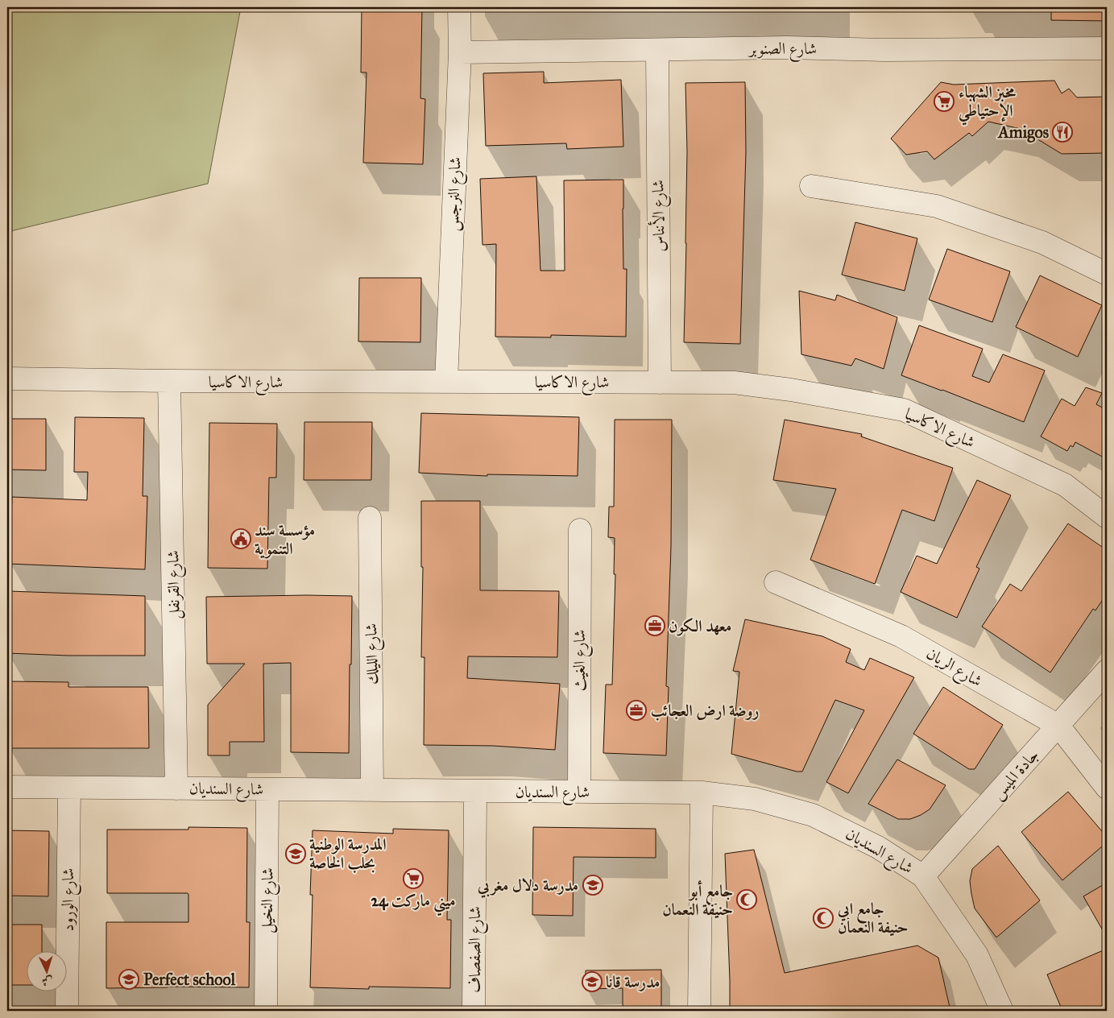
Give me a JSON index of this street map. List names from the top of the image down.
{
  "streets": {
    "street": [
      "شارع الصنوبر",
      "شارع النرجس",
      "شارع الأنناس",
      "شارع الاكاسيا",
      "شارع القرنفل",
      "شارع الليلك",
      "شارع الغيث",
      "شارع الريان",
      "جادة الميس",
      "شارع السنديان",
      "شارع الورود",
      "شارع النخيل",
      "شارع الصفصاف"
    ]
  },
  "crossings": [
    ["شارع الصنوبر", "شارع النرجس"],
    ["شارع الصنوبر", "شارع الأنناس"],
    ["شارع النرجس", "شارع الاكاسيا"],
    ["شارع الأنناس", "شارع الاكاسيا"],
    ["شارع الاكاسيا", "شارع القرنفل"],
    ["شارع القرنفل", "شارع السنديان"],
    ["شارع الليلك", "شارع السنديان"],
    ["شارع الغيث", "شارع السنديان"],
    ["شارع الريان", "جادة الميس"],
    ["جادة الميس", "شارع السنديان"],
    ["شارع السنديان", "شارع الورود"],
    ["شارع السنديان", "شارع النخيل"],
    ["شارع السنديان", "شارع الصفصاف"]
  ],
  "places": {
    "supermarket": ["مخبز الشهباء الإحتياطي", "ميني ماركت 24"],
    "restaurant": ["Amigos"],
    "public building": ["مؤسسة سند التنموية"],
    "office": ["معهد الكون", "روضة ارض العجائب"],
    "school or university": [
      "المدرسة الوطنية بحلب الخاصة",
      "مدرسة دلال مغربي",
      "Perfect school",
      "مدرسة قانا"
    ],
    "mosque": ["جامع أبو حنيفة النعمان", "جامع ابي حنيفة النعمان"]
  },
  "north": "bottom"
}
